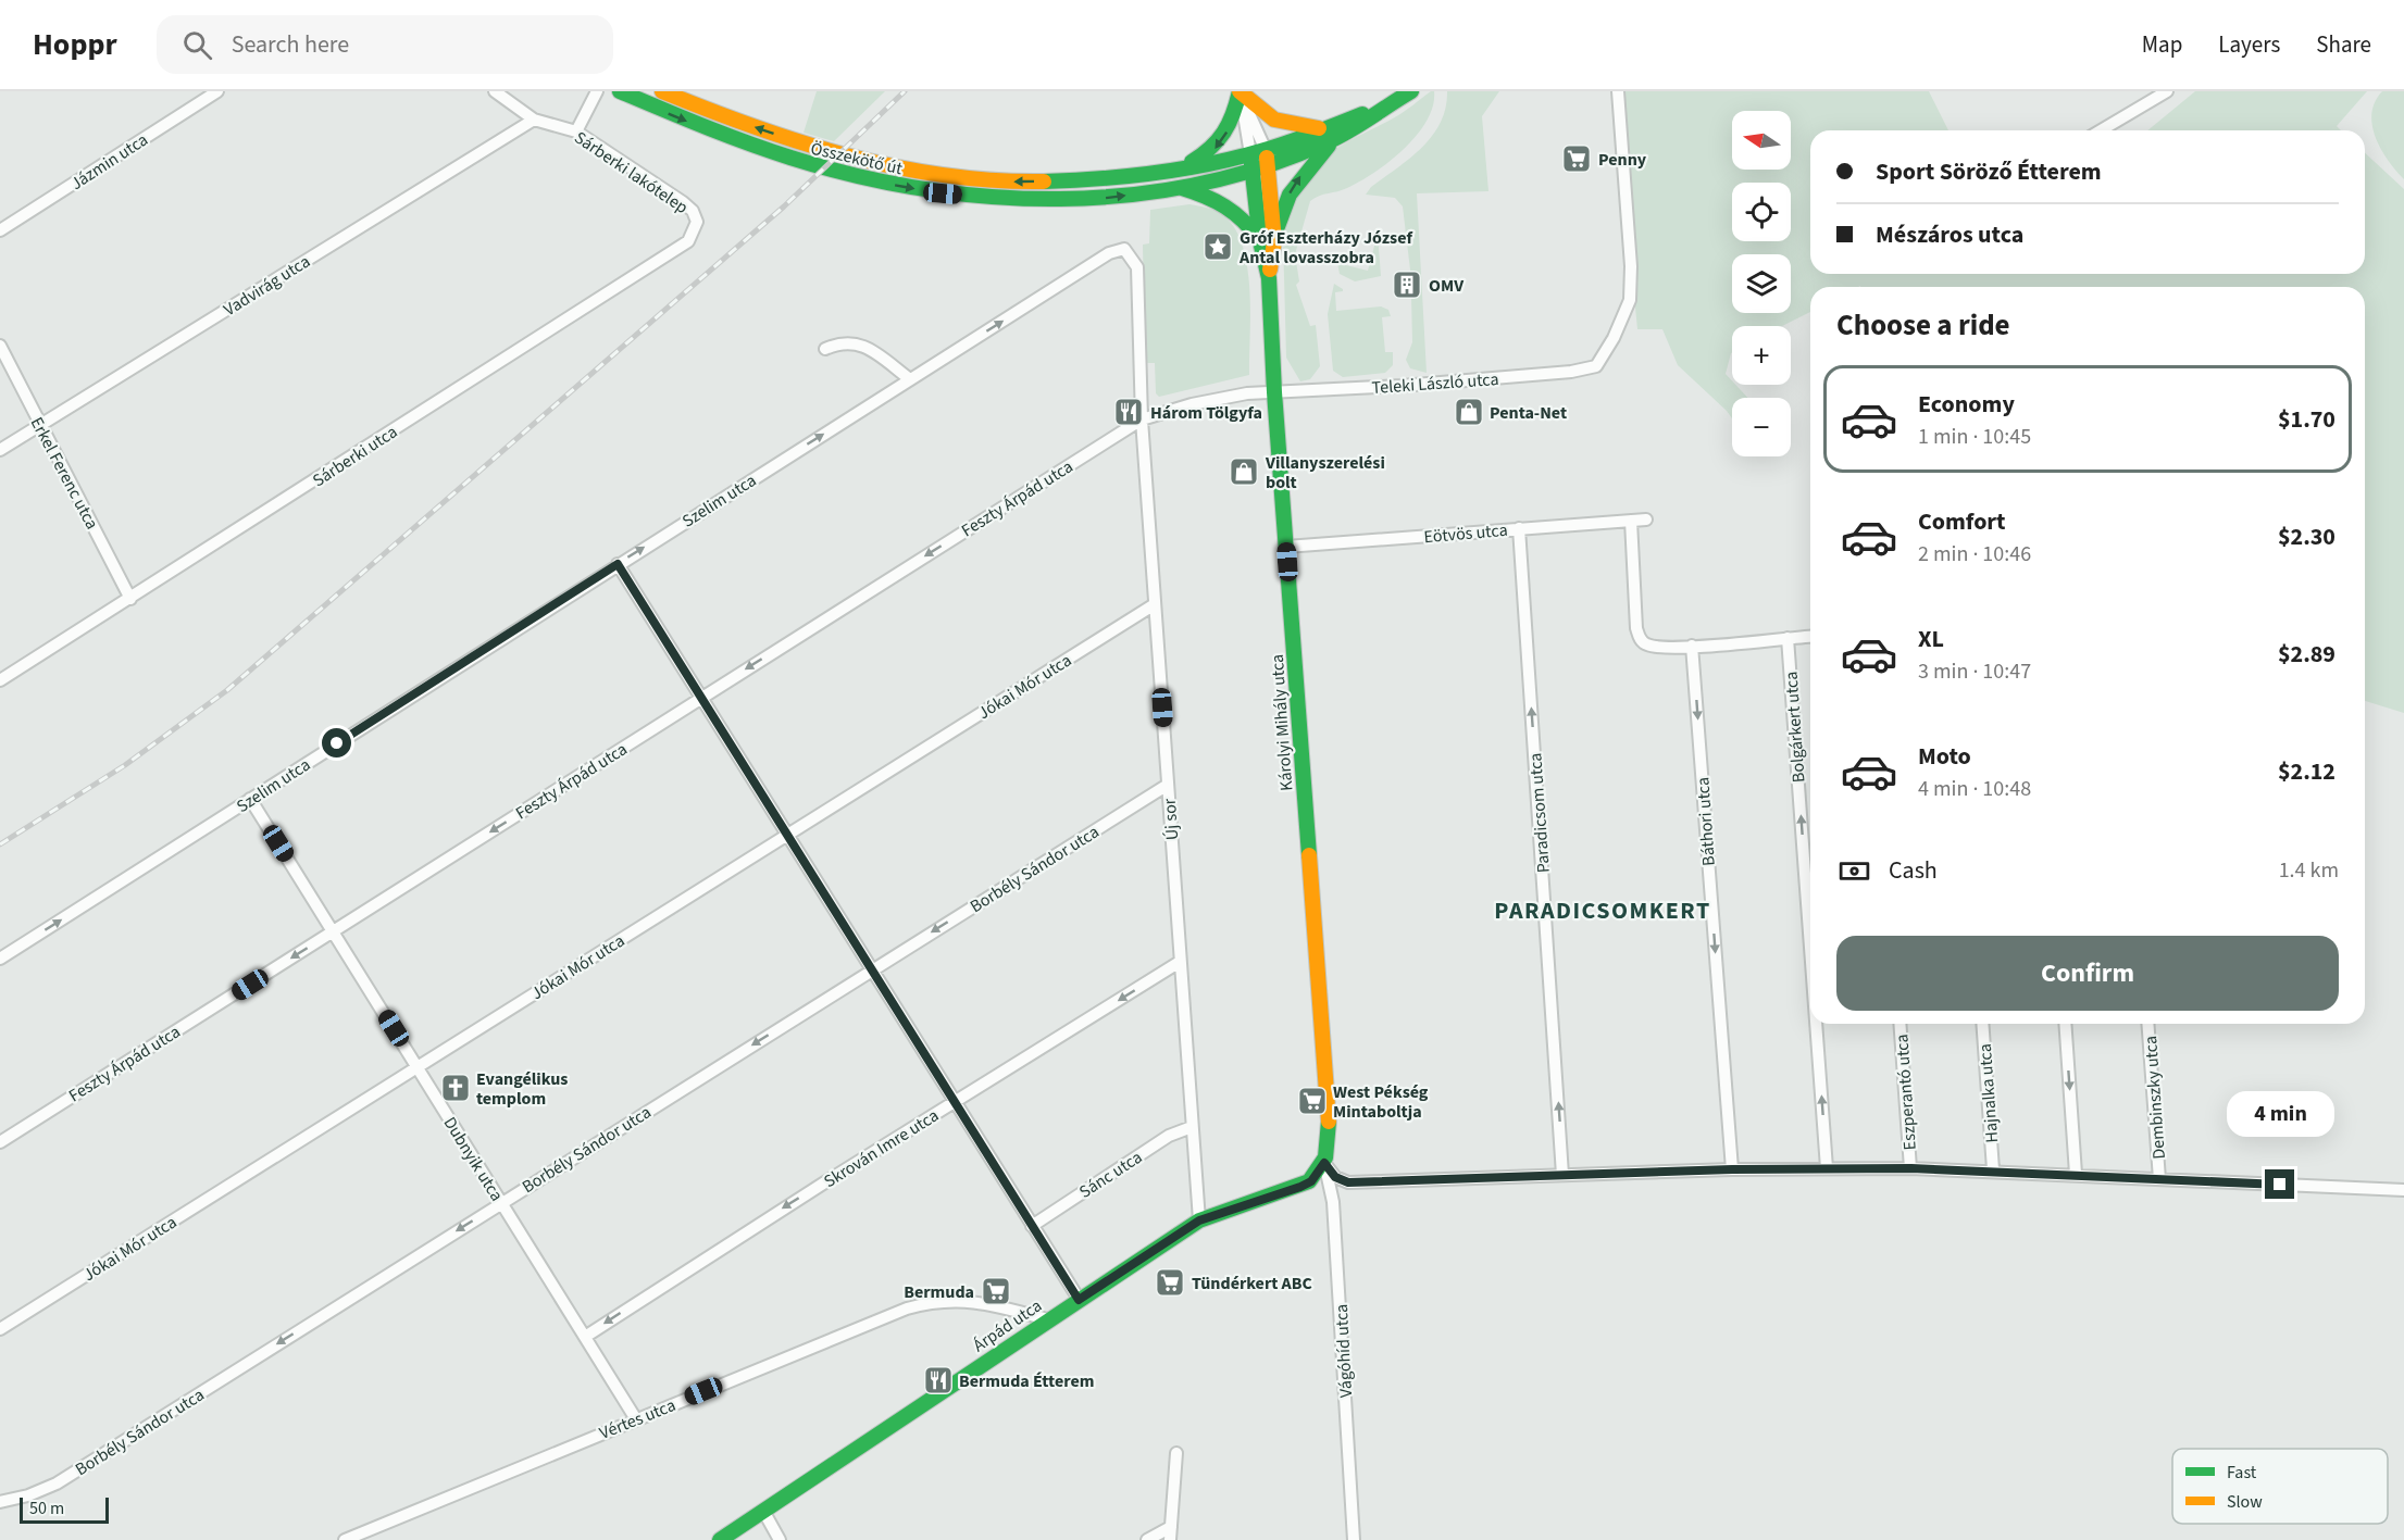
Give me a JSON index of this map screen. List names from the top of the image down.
{
  "streets": {
    "street": [
      "Összekötő út",
      "Jázmin utca",
      "Sárberki lakótelep",
      "Vadvirág utca",
      "Teleki László utca",
      "Sárberki utca",
      "Erkel Ferenc utca",
      "Feszty Árpád utca",
      "Szelim utca",
      "Eötvös utca",
      "Jókai Mór utca",
      "Károlyi Mihály utca",
      "Bolgárkert utca",
      "Paradicsom utca",
      "Új sor",
      "Báthori utca",
      "Borbély Sándor utca",
      "Eszperantó utca",
      "Hajnalka utca",
      "Dembinszky utca",
      "Skrován Imre utca",
      "Dubnyik utca",
      "Sánc utca",
      "Árpád utca",
      "Vágóhíd utca",
      "Vértes utca"
    ]
  },
  "crossings": [
    ["Összekötő út", "Károlyi Mihály utca"],
    ["Sárberki lakótelep", "Vadvirág utca"],
    ["Sárberki lakótelep", "Sárberki utca"],
    ["Vadvirág utca", "Erkel Ferenc utca"],
    ["Teleki László utca", "Feszty Árpád utca"],
    ["Teleki László utca", "Károlyi Mihály utca"],
    ["Teleki László utca", "Új sor"],
    ["Sárberki utca", "Erkel Ferenc utca"],
    ["Feszty Árpád utca", "Új sor"],
    ["Feszty Árpád utca", "Dubnyik utca"],
    ["Szelim utca", "Új sor"],
    ["Szelim utca", "Dubnyik utca"],
    ["Eötvös utca", "Károlyi Mihály utca"],
    ["Eötvös utca", "Paradicsom utca"],
    ["Jókai Mór utca", "Új sor"],
    ["Jókai Mór utca", "Dubnyik utca"],
    ["Károlyi Mihály utca", "Árpád utca"],
    ["Károlyi Mihály utca", "Vágóhíd utca"],
    ["Új sor", "Borbély Sándor utca"],
    ["Új sor", "Skrován Imre utca"],
    ["Új sor", "Sánc utca"],
    ["Új sor", "Árpád utca"],
    ["Borbély Sándor utca", "Dubnyik utca"],
    ["Skrován Imre utca", "Dubnyik utca"],
    ["Dubnyik utca", "Vértes utca"],
    ["Árpád utca", "Vágóhíd utca"],
    ["Árpád utca", "Vértes utca"]
  ],
  "one_way": [
    "Feszty Árpád utca",
    "Szelim utca",
    "Bolgárkert utca",
    "Paradicsom utca",
    "Báthori utca",
    "Borbély Sándor utca",
    "Skrován Imre utca"
  ],
  "districts": ["PARADICSOMKERT"],
  "places": {
    "supermarket": [
      "Penny",
      "West Pékség Mintaboltja",
      "Tündérkert ABC",
      "Bermuda"
    ],
    "place": ["Gróf Eszterházy József Antal lovasszobra"],
    "building": ["OMV"],
    "restaurant": ["Három Tölgyfa", "Bermuda Étterem"],
    "shop": ["Penta-Net", "Villanyszerelési bolt"],
    "church": ["Evangélikus templom"]
  },
  "legend": ["Fast", "Slow"],
  "scale_bar": "50 m",
  "north": "left",
  "page": {
    "header": "Hoppr",
    "search": "Search here",
    "nav": ["Map", "Layers", "Share"],
    "map_buttons": ["+", "−"],
    "banner": ["Sport Söröző Étterem", "Mészáros utca"],
    "heading": "Choose a ride",
    "list": [
      {
        "name": "Economy",
        "note": "1 min · 10:45",
        "value": "$1.70"
      },
      {
        "name": "Comfort",
        "note": "2 min · 10:46",
        "value": "$2.30"
      },
      {
        "name": "XL",
        "note": "3 min · 10:47",
        "value": "$2.89"
      },
      {
        "name": "Moto",
        "note": "4 min · 10:48",
        "value": "$2.12"
      }
    ],
    "pay": ["Cash", "1.4 km"],
    "buttons": "Confirm",
    "bubble": "4 min",
    "scale": "50 m"
  }
}
